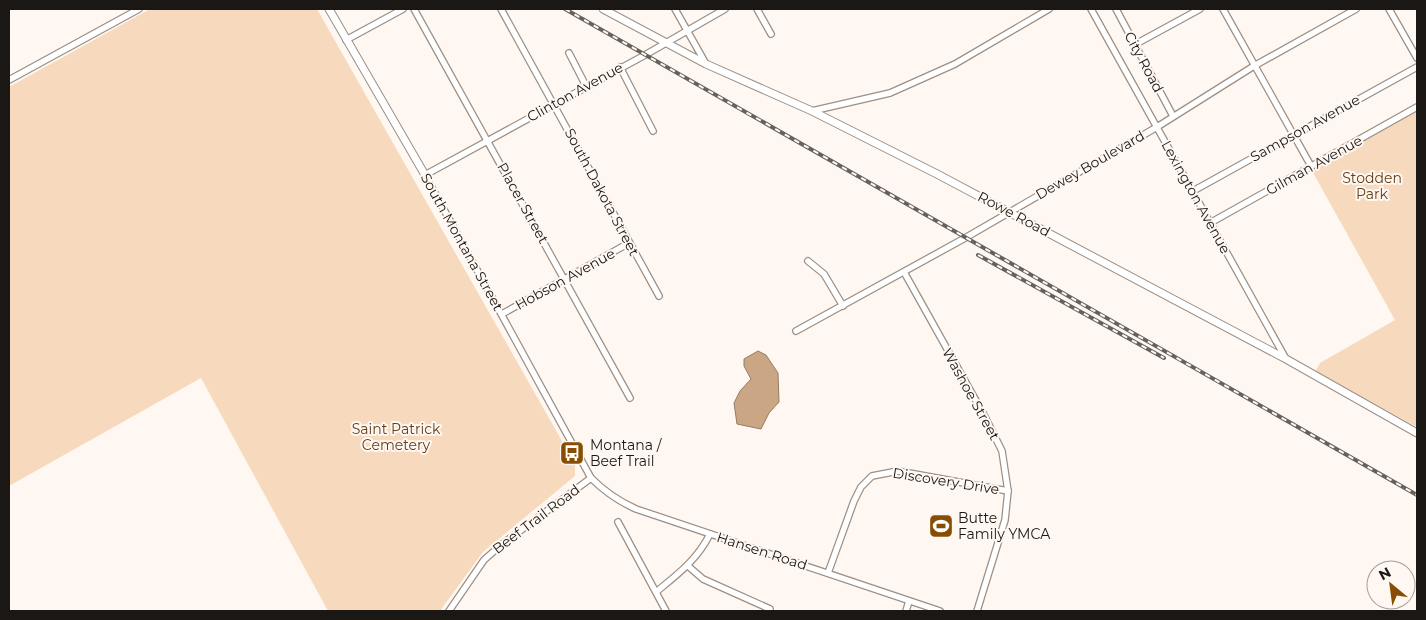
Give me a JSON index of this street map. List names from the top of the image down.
{
  "streets": {
    "main road": ["Rowe Road", "South Montana Street"],
    "street": [
      "City Road",
      "Clinton Avenue",
      "Sampson Avenue",
      "Dewey Boulevard",
      "Gilman Avenue",
      "South Dakota Street",
      "Lexington Avenue",
      "Placer Street",
      "Hobson Avenue",
      "Washoe Street",
      "Discovery Drive",
      "Beef Trail Road",
      "Hansen Road"
    ]
  },
  "crossings": [
    ["City Road", "Dewey Boulevard"],
    ["Clinton Avenue", "South Dakota Street"],
    ["Clinton Avenue", "Placer Street"],
    ["Clinton Avenue", "Rowe Road"],
    ["Clinton Avenue", "South Montana Street"],
    ["Sampson Avenue", "Lexington Avenue"],
    ["Dewey Boulevard", "Lexington Avenue"],
    ["Dewey Boulevard", "Rowe Road"],
    ["Dewey Boulevard", "Washoe Street"],
    ["Gilman Avenue", "Lexington Avenue"],
    ["South Dakota Street", "Hobson Avenue"],
    ["Lexington Avenue", "Rowe Road"],
    ["Placer Street", "Hobson Avenue"],
    ["South Montana Street", "Hobson Avenue"],
    ["South Montana Street", "Beef Trail Road"],
    ["South Montana Street", "Hansen Road"],
    ["Washoe Street", "Discovery Drive"],
    ["Discovery Drive", "Hansen Road"],
    ["Beef Trail Road", "Hansen Road"]
  ],
  "parks": ["Stodden Park", "Saint Patrick Cemetery"],
  "places": {
    "bus stop": ["Montana / Beef Trail"],
    "sports": ["Butte Family YMCA"]
  },
  "north": "top left"
}
